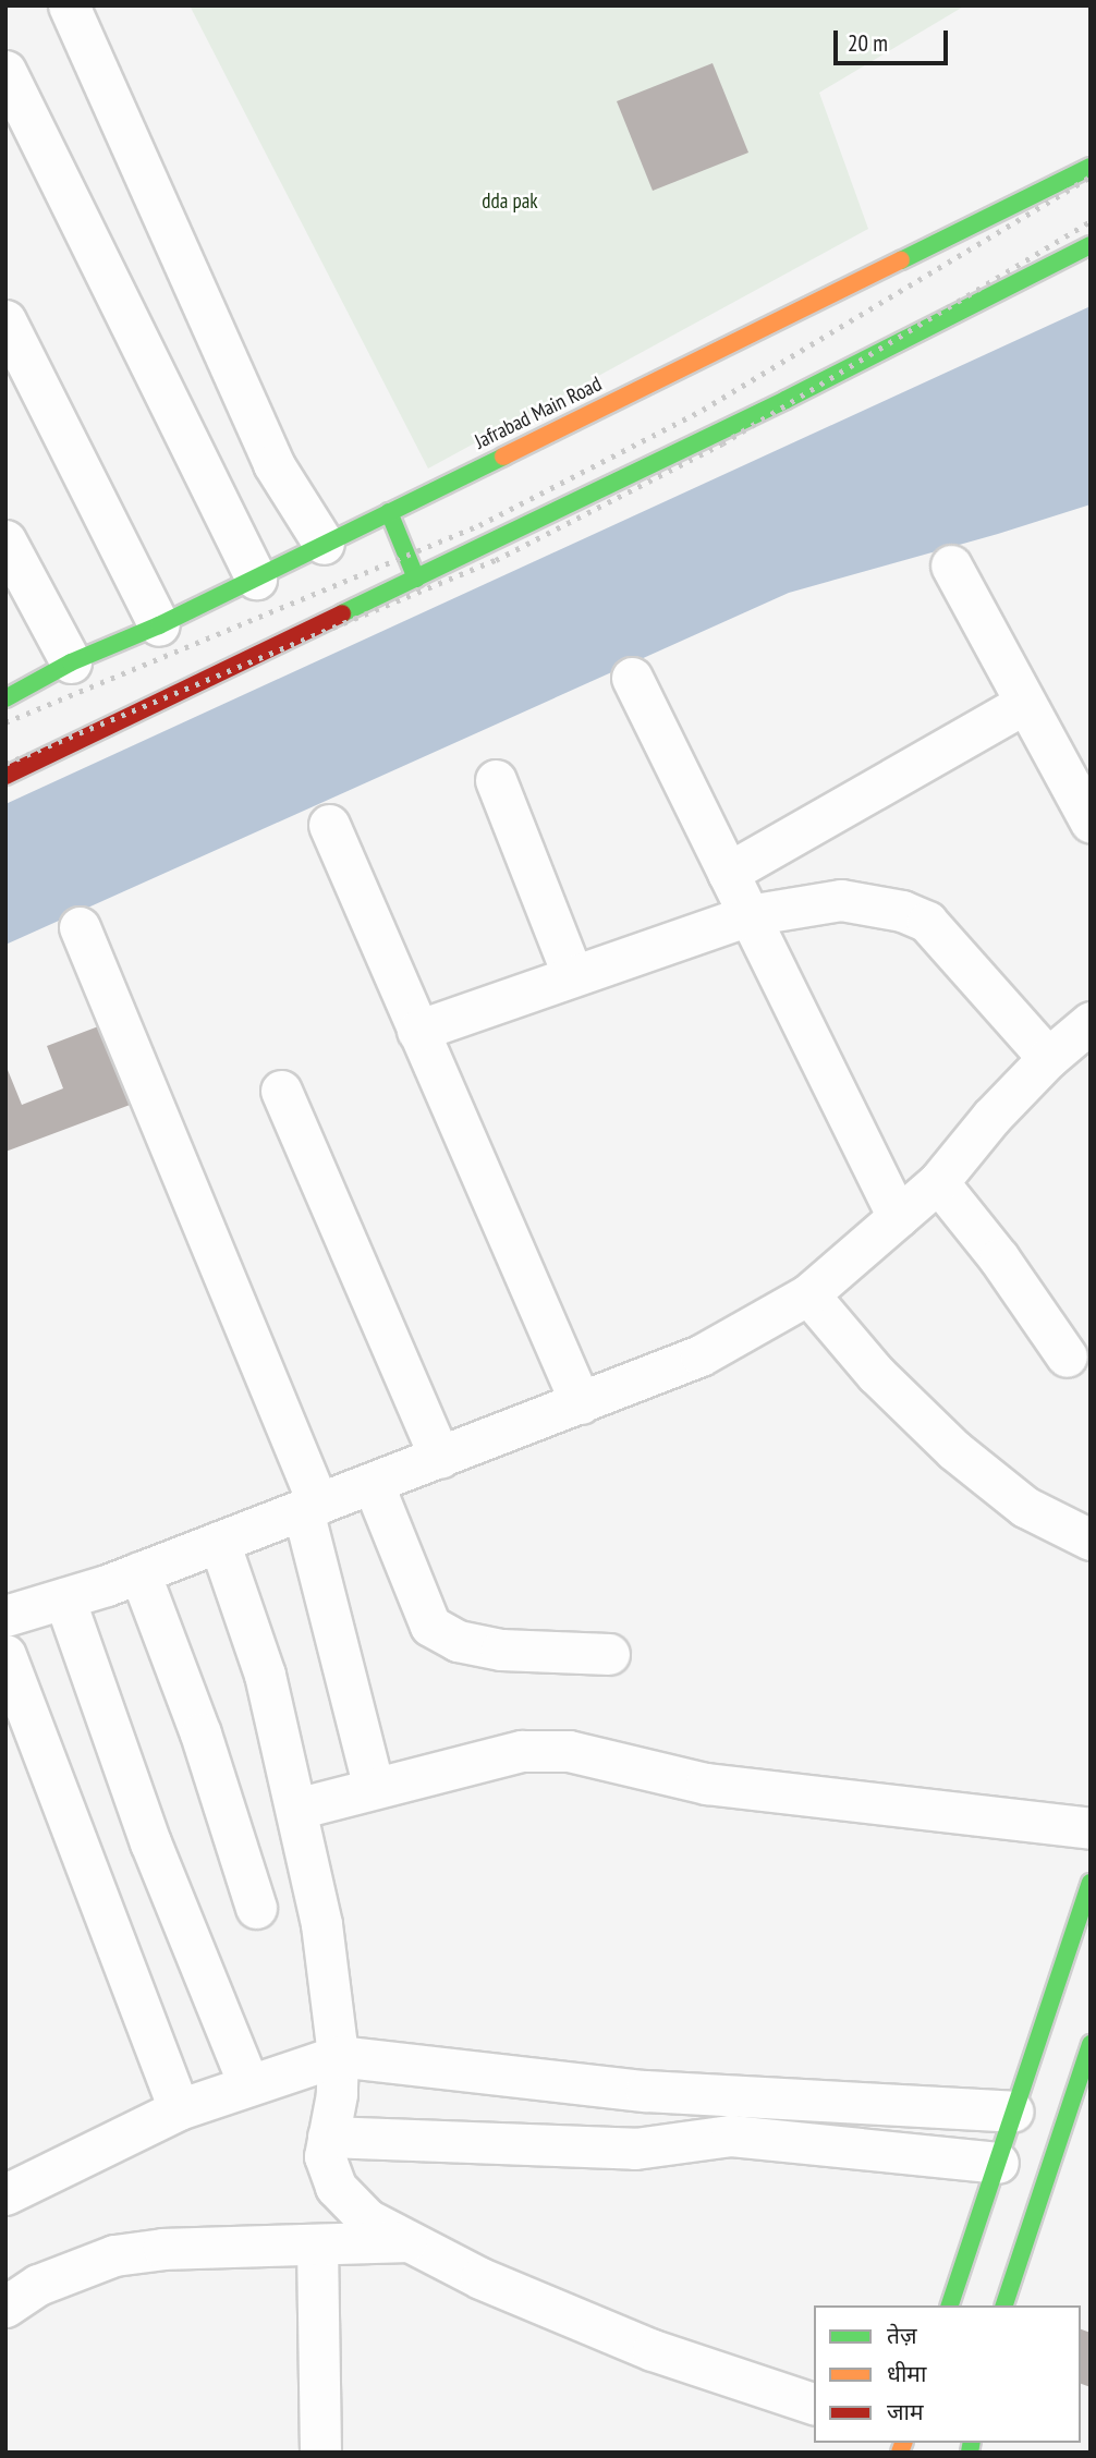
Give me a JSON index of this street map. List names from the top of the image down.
{
  "streets": {
    "main road": ["Jafrabad Main Road"]
  },
  "parks": ["dda pak"],
  "legend": ["तेज़", "धीमा", "जाम"],
  "scale_bar": "20 m"
}
